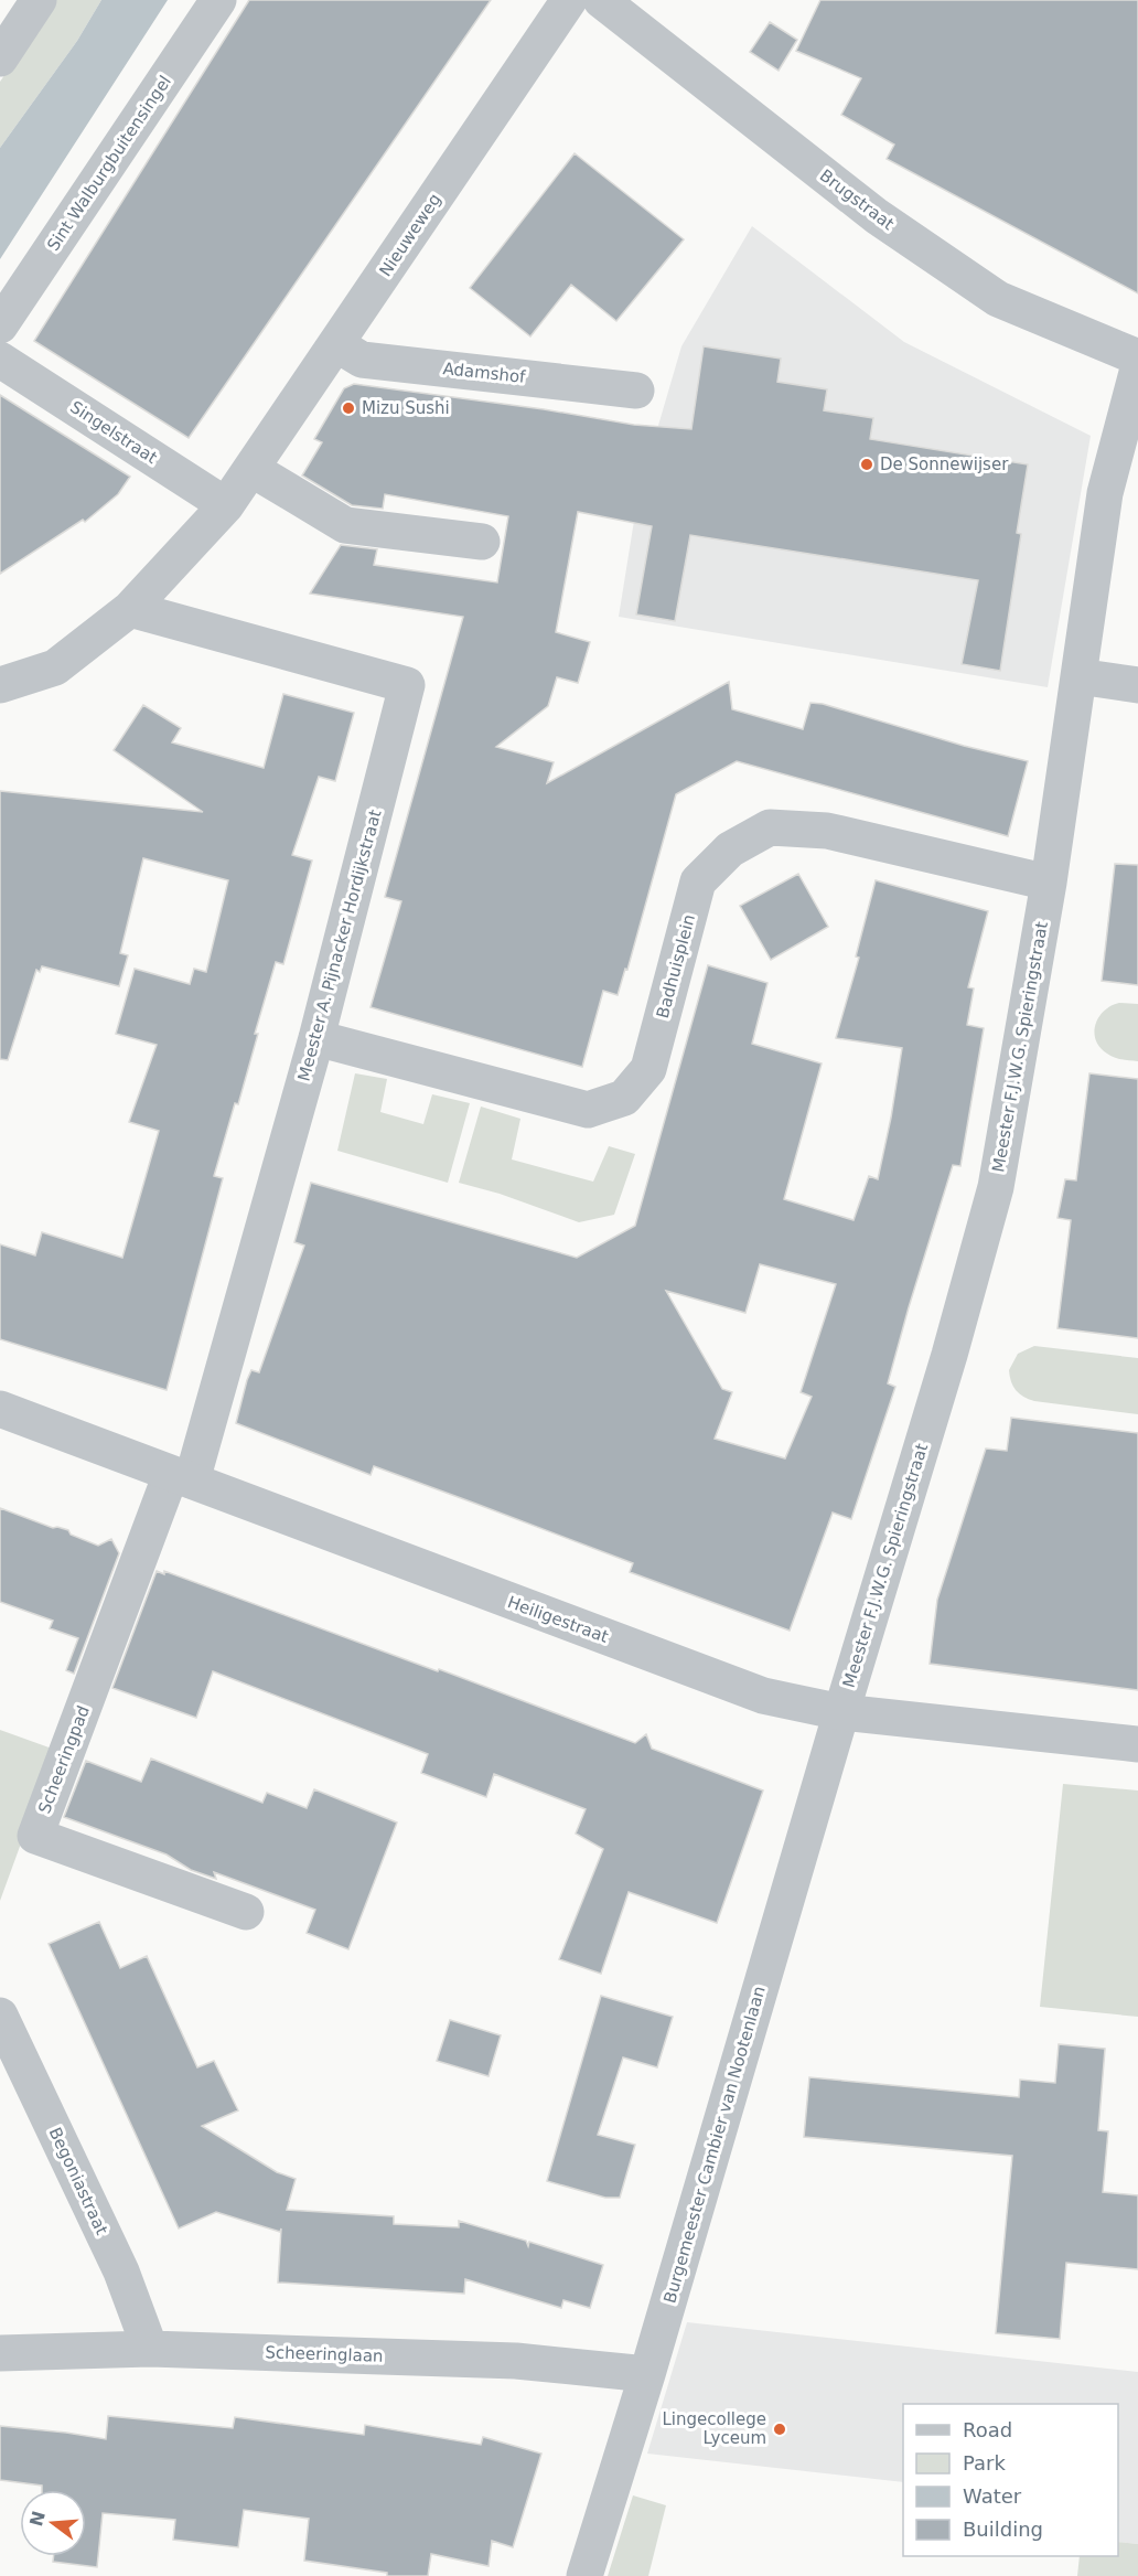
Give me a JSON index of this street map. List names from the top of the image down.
{
  "streets": {
    "street": [
      "Sint Walburgbuitensingel",
      "Brugstraat",
      "Nieuweweg",
      "Adamshof",
      "Singelstraat",
      "Meester A. Pijnacker Hordijkstraat",
      "Badhuisplein",
      "Meester F.J.W.G. Spieringstraat",
      "Heiligestraat",
      "Scheeringpad",
      "Burgemeester Cambier van Nootenlaan",
      "Begoniastraat",
      "Scheeringlaan"
    ]
  },
  "crossings": [
    ["Nieuweweg", "Adamshof"],
    ["Nieuweweg", "Singelstraat"],
    ["Nieuweweg", "Meester A. Pijnacker Hordijkstraat"],
    ["Meester A. Pijnacker Hordijkstraat", "Badhuisplein"],
    ["Meester A. Pijnacker Hordijkstraat", "Heiligestraat"],
    ["Meester A. Pijnacker Hordijkstraat", "Scheeringpad"],
    ["Badhuisplein", "Meester F.J.W.G. Spieringstraat"],
    ["Meester F.J.W.G. Spieringstraat", "Heiligestraat"],
    ["Meester F.J.W.G. Spieringstraat", "Burgemeester Cambier van Nootenlaan"],
    ["Heiligestraat", "Scheeringpad"],
    ["Heiligestraat", "Burgemeester Cambier van Nootenlaan"],
    ["Burgemeester Cambier van Nootenlaan", "Scheeringlaan"],
    ["Begoniastraat", "Scheeringlaan"]
  ],
  "places": ["Mizu Sushi", "De Sonnewijser", "Lingecollege Lyceum"],
  "legend": [
    "Road",
    "Park",
    "Water",
    "Building"
  ],
  "north": "left"
}
